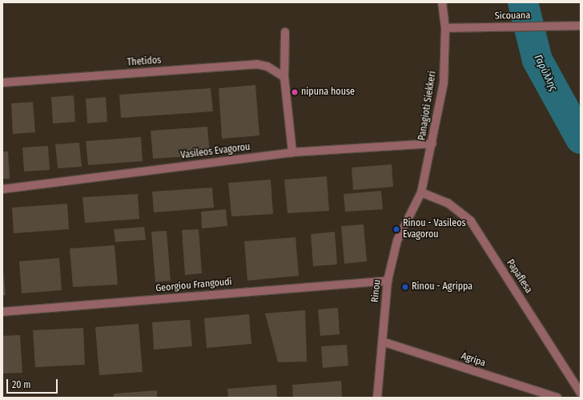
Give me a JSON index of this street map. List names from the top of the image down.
{
  "streets": {
    "street": [
      "Sicouana",
      "Thetidos",
      "Panagioti Siekkeri",
      "Vasileos Evagorou",
      "Papaflesa",
      "Georgiou Frangoudi",
      "Rinou",
      "Agripa"
    ]
  },
  "crossings": [
    ["Sicouana", "Panagioti Siekkeri"],
    ["Panagioti Siekkeri", "Vasileos Evagorou"],
    ["Panagioti Siekkeri", "Papaflesa"],
    ["Panagioti Siekkeri", "Rinou"],
    ["Papaflesa", "Rinou"],
    ["Georgiou Frangoudi", "Rinou"],
    ["Rinou", "Agripa"]
  ],
  "water": ["Γαρύλλης"],
  "places": ["nipuna house", "Rinou - Vasileos Evagorou", "Rinou - Agrippa"],
  "scale_bar": "20 m"
}
